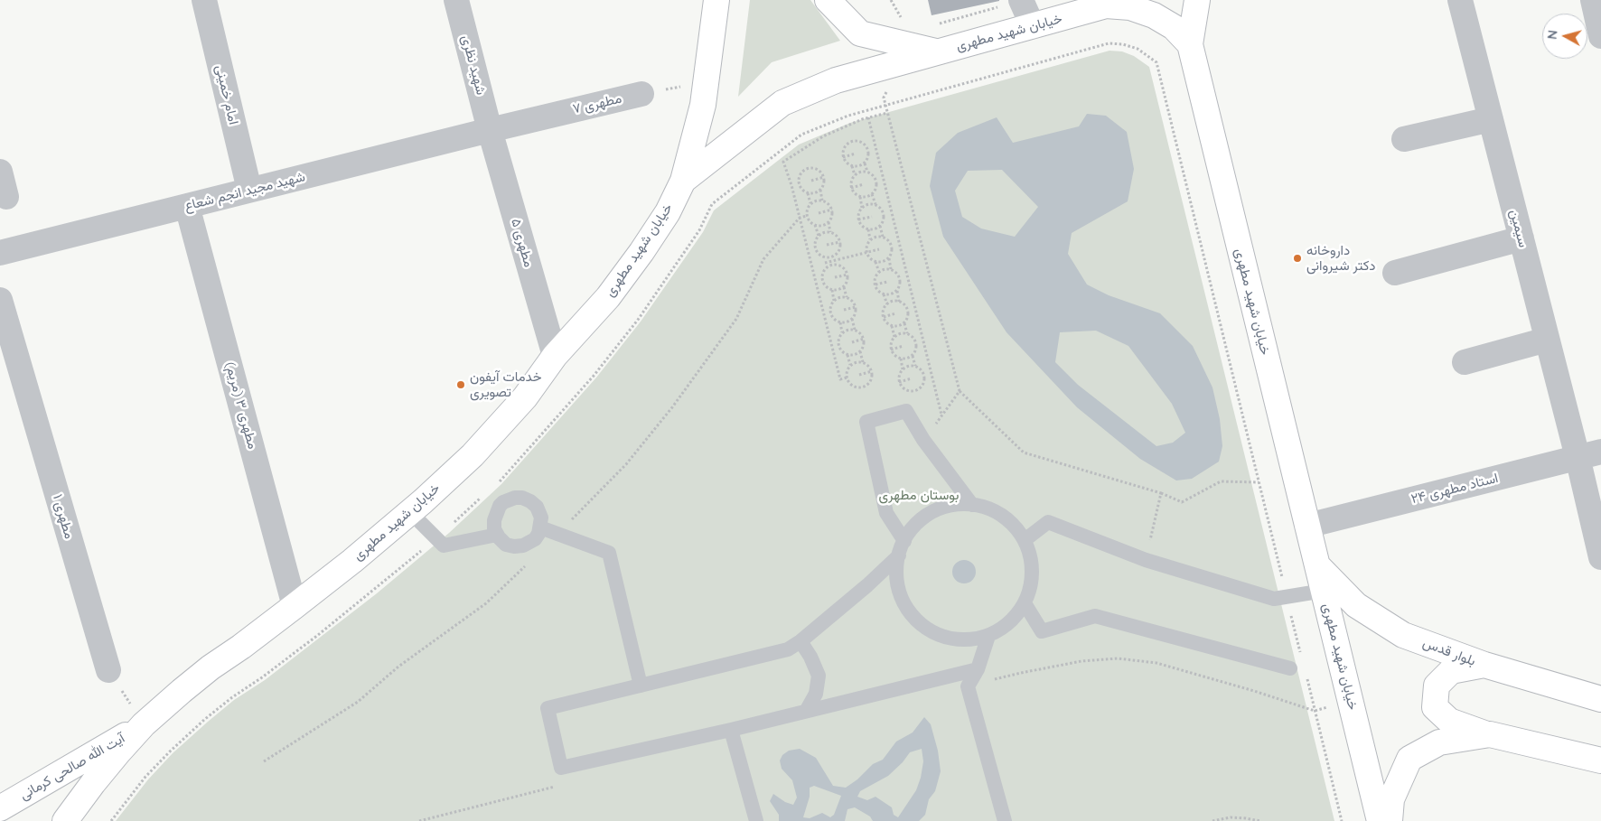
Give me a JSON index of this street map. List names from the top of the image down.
{
  "streets": {
    "main road": ["خیابان شهید مطهری", "بلوار قدس", "آیت الله صالحی کرمانی"],
    "street": [
      "شهید نظری",
      "امام خمینی",
      "مطهری ۷",
      "شهید مجید انجم شعاع",
      "سیمین",
      "مطهری ۵",
      "مطهری ۳ (مریم)",
      "استاد مطهری ۲۴",
      "مطهری ۱"
    ]
  },
  "crossings": [
    ["خیابان شهید مطهری", "مطهری ۷"],
    ["خیابان شهید مطهری", "مطهری ۵"],
    ["خیابان شهید مطهری", "مطهری ۳ (مریم)"],
    ["خیابان شهید مطهری", "استاد مطهری ۲۴"],
    ["خیابان شهید مطهری", "بلوار قدس"],
    ["خیابان شهید مطهری", "آیت الله صالحی کرمانی"],
    ["شهید نظری", "مطهری ۷"],
    ["شهید نظری", "شهید مجید انجم شعاع"],
    ["شهید نظری", "مطهری ۵"],
    ["امام خمینی", "شهید مجید انجم شعاع"],
    ["مطهری ۷", "شهید مجید انجم شعاع"],
    ["مطهری ۷", "مطهری ۵"],
    ["شهید مجید انجم شعاع", "مطهری ۵"],
    ["شهید مجید انجم شعاع", "مطهری ۳ (مریم)"],
    ["سیمین", "استاد مطهری ۲۴"]
  ],
  "parks": ["بوستان مطهری"],
  "places": ["داروخانه دکتر شیروانی", "خدمات آیفون تصویری"],
  "north": "left"
}
